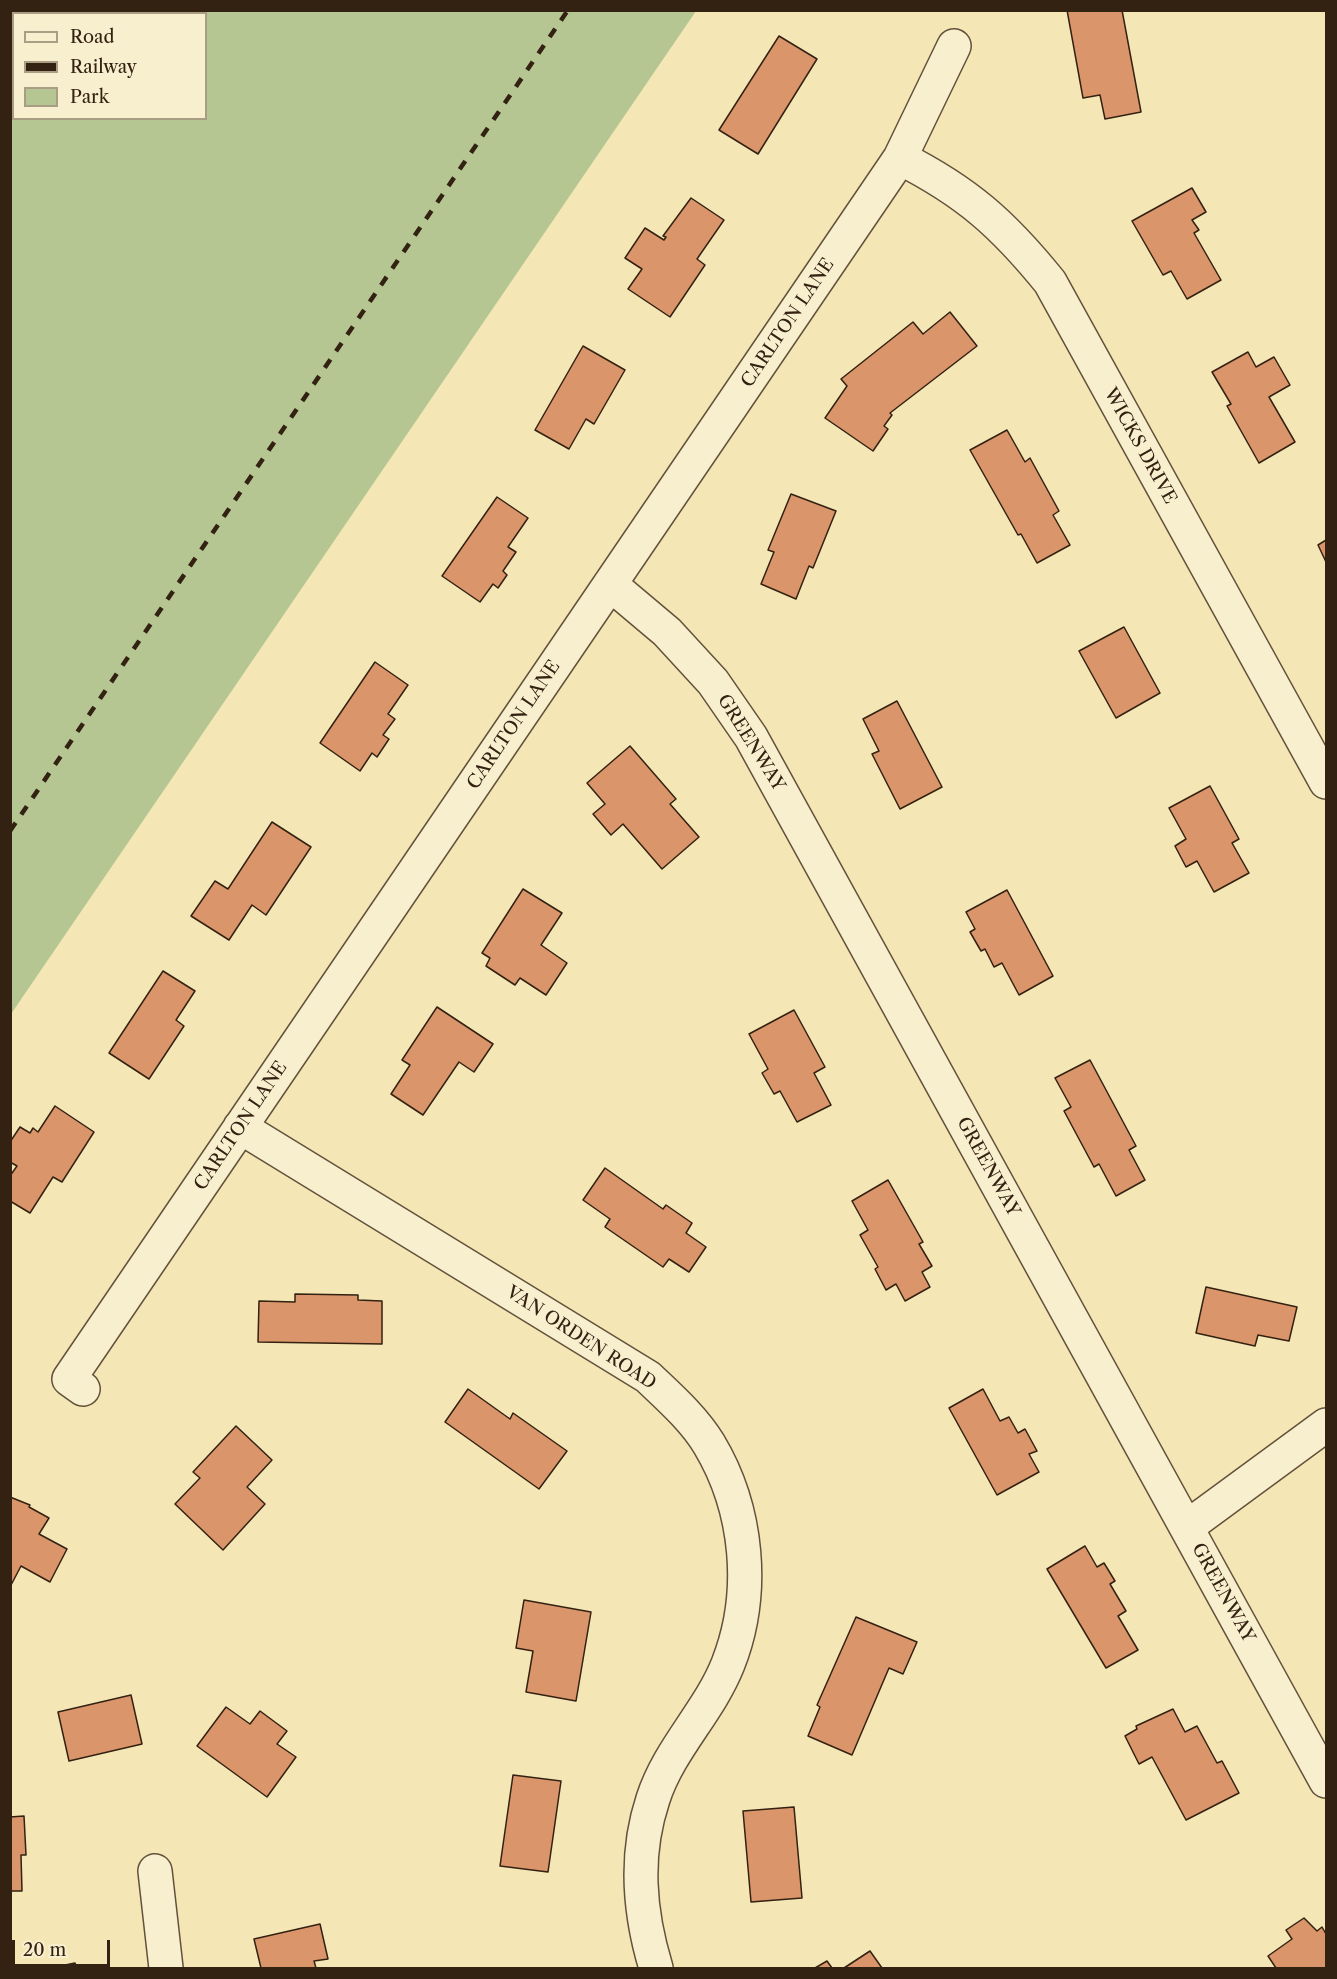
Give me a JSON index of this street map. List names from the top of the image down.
{
  "streets": {
    "street": [
      "CARLTON LANE",
      "WICKS DRIVE",
      "GREENWAY",
      "VAN ORDEN ROAD"
    ]
  },
  "crossings": [
    ["CARLTON LANE", "WICKS DRIVE"],
    ["CARLTON LANE", "GREENWAY"],
    ["CARLTON LANE", "VAN ORDEN ROAD"]
  ],
  "legend": ["Road", "Railway", "Park"],
  "scale_bar": "20 m"
}
